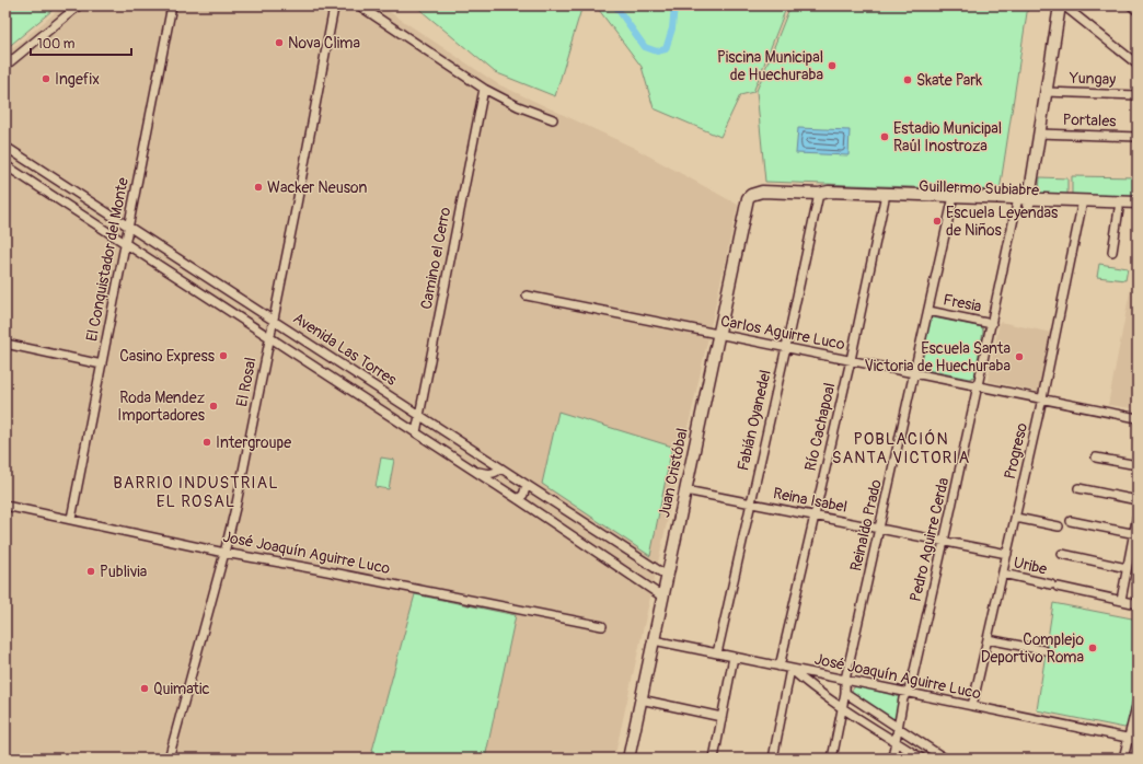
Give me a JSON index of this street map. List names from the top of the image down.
{
  "streets": {
    "street": [
      "Yungay",
      "Portales",
      "Guillermo Subiabre",
      "Camino el Cerro",
      "El Conquistador del Monte",
      "Fresia",
      "Carlos Aguirre Luco",
      "Avenida Las Torres",
      "El Rosal",
      "Fabián Oyanedel",
      "Río Cachapoal",
      "Progreso",
      "Juan Cristóbal",
      "Reina Isabel",
      "Reinaldo Prado",
      "Pedro Aguirre Cerda",
      "José Joaquín Aguirre Luco",
      "Uribe"
    ]
  },
  "crossings": [
    ["Guillermo Subiabre", "Fabián Oyanedel"],
    ["Guillermo Subiabre", "Río Cachapoal"],
    ["Guillermo Subiabre", "Progreso"],
    ["Guillermo Subiabre", "Juan Cristóbal"],
    ["Guillermo Subiabre", "Reinaldo Prado"],
    ["Guillermo Subiabre", "Pedro Aguirre Cerda"],
    ["Camino el Cerro", "Avenida Las Torres"],
    ["El Conquistador del Monte", "Avenida Las Torres"],
    ["El Conquistador del Monte", "José Joaquín Aguirre Luco"],
    ["Fresia", "Reinaldo Prado"],
    ["Fresia", "Pedro Aguirre Cerda"],
    ["Carlos Aguirre Luco", "Fabián Oyanedel"],
    ["Carlos Aguirre Luco", "Río Cachapoal"],
    ["Carlos Aguirre Luco", "Progreso"],
    ["Carlos Aguirre Luco", "Juan Cristóbal"],
    ["Carlos Aguirre Luco", "Reinaldo Prado"],
    ["Carlos Aguirre Luco", "Pedro Aguirre Cerda"],
    ["Avenida Las Torres", "El Rosal"],
    ["Avenida Las Torres", "Juan Cristóbal"],
    ["El Rosal", "José Joaquín Aguirre Luco"],
    ["Fabián Oyanedel", "Reina Isabel"],
    ["Fabián Oyanedel", "José Joaquín Aguirre Luco"],
    ["Río Cachapoal", "Reina Isabel"],
    ["Río Cachapoal", "José Joaquín Aguirre Luco"],
    ["Progreso", "Reina Isabel"],
    ["Progreso", "José Joaquín Aguirre Luco"],
    ["Progreso", "Uribe"],
    ["Juan Cristóbal", "Reina Isabel"],
    ["Juan Cristóbal", "José Joaquín Aguirre Luco"],
    ["Reina Isabel", "Reinaldo Prado"],
    ["Reina Isabel", "Pedro Aguirre Cerda"],
    ["Reinaldo Prado", "José Joaquín Aguirre Luco"],
    ["Pedro Aguirre Cerda", "José Joaquín Aguirre Luco"]
  ],
  "districts": ["POBLACIÓN SANTA VICTORIA", "BARRIO INDUSTRIAL EL ROSAL"],
  "places": [
    "Nova Clima",
    "Piscina Municipal de Huechuraba",
    "Ingefix",
    "Skate Park",
    "Estadio Municipal Raúl Inostroza",
    "Wacker Neuson",
    "Escuela Leyendas de Niños",
    "Casino Express",
    "Escuela Santa Victoria de Huechuraba",
    "Roda Mendez Importadores",
    "Intergroupe",
    "Publivia",
    "Complejo Deportivo Roma",
    "Quimatic"
  ],
  "scale_bar": "100 m"
}
